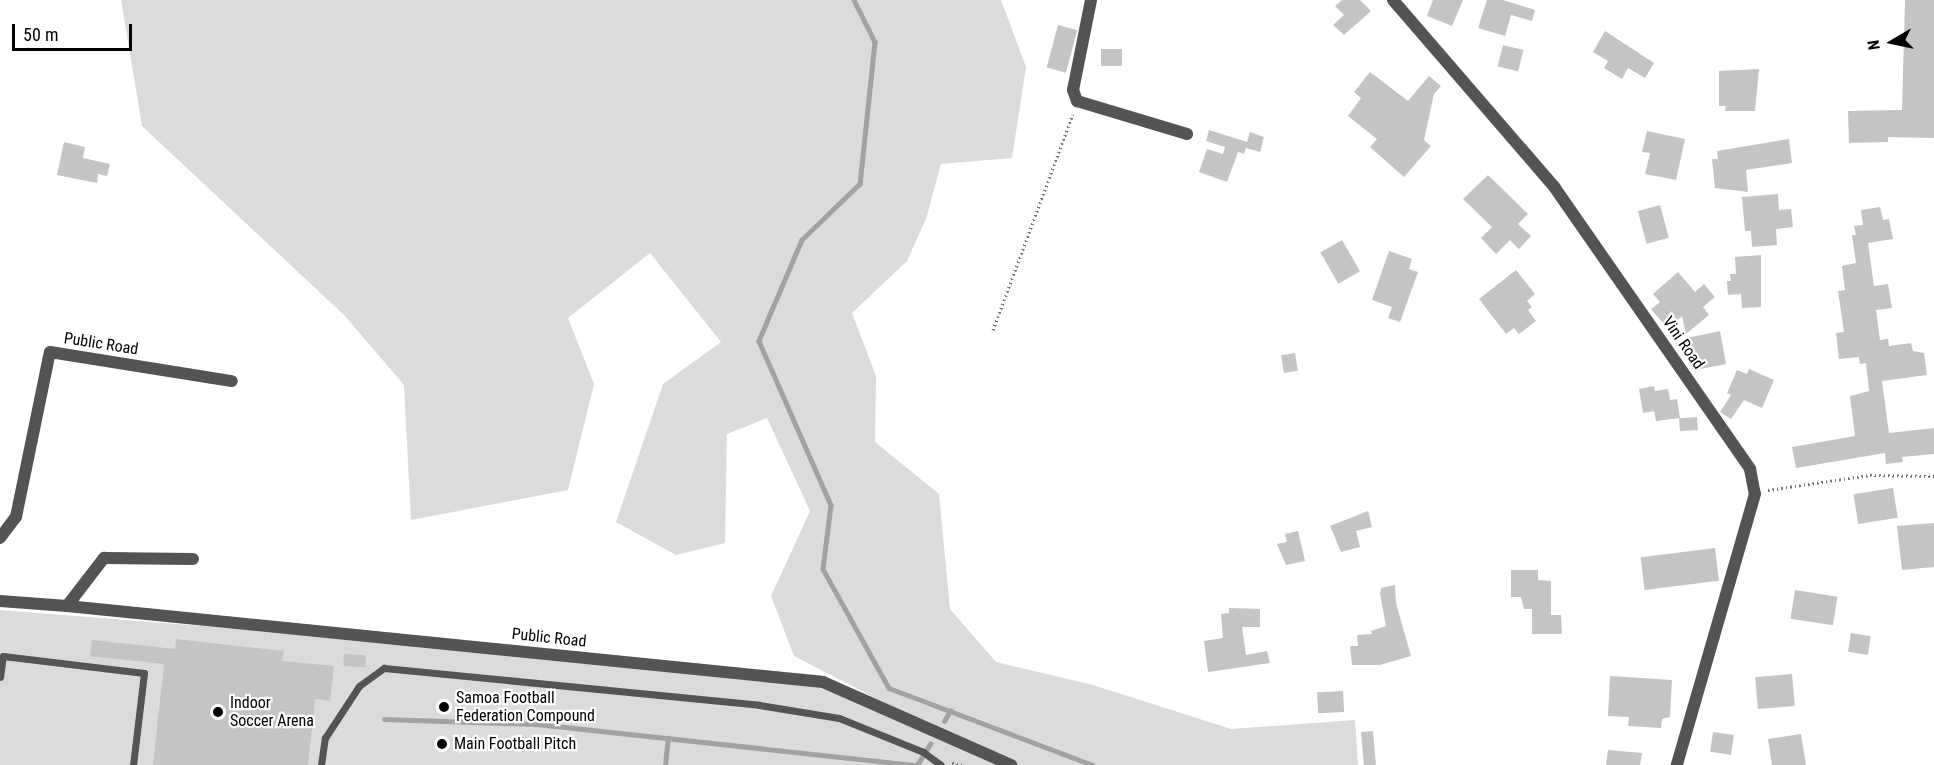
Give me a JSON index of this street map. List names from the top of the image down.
{
  "streets": {
    "street": ["Vini Road", "Public Road"]
  },
  "places": ["Samoa Football Federation Compound", "Indoor Soccer Arena", "Main Football Pitch"],
  "scale_bar": "50 m",
  "north": "left"
}
